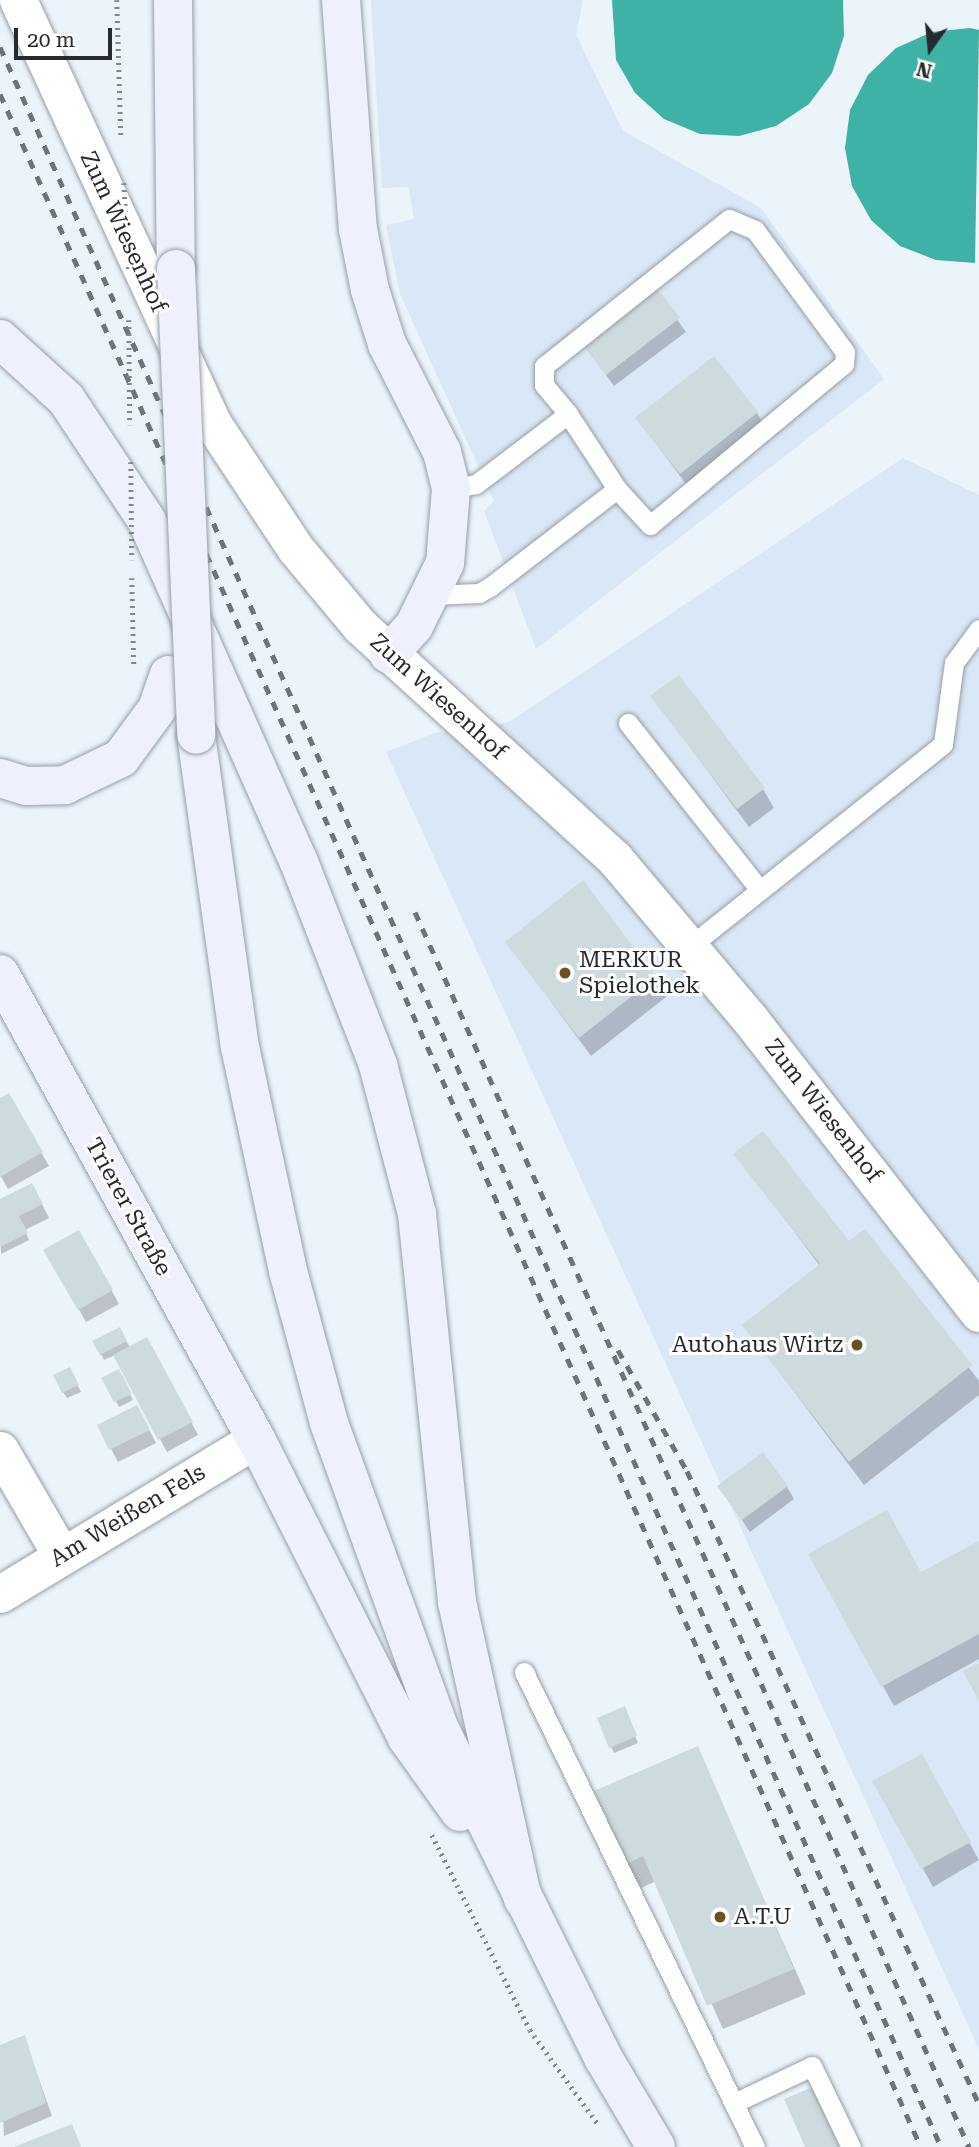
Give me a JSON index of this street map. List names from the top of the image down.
{
  "streets": {
    "main road": ["Trierer Straße"],
    "street": ["Zum Wiesenhof", "Am Weißen Fels"]
  },
  "crossings": [
    ["Trierer Straße", "Am Weißen Fels"]
  ],
  "places": ["MERKUR Spielothek", "Autohaus Wirtz", "A.T.U"],
  "scale_bar": "20 m",
  "north": "bottom"
}
